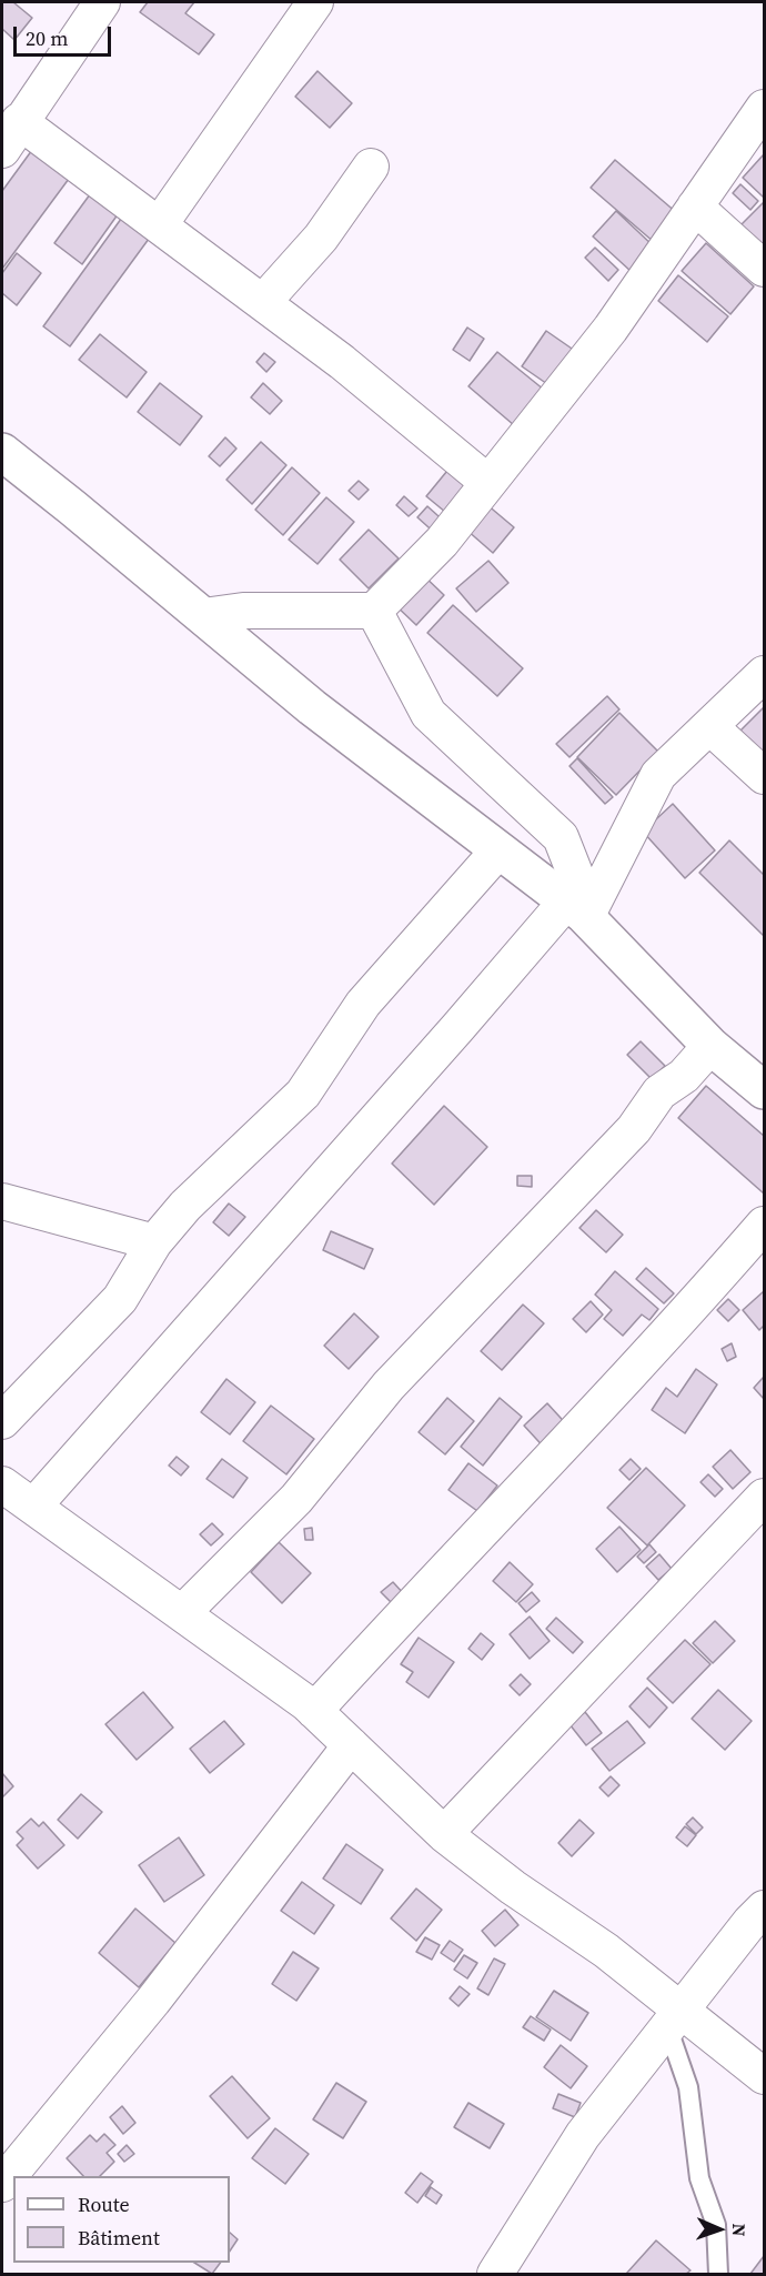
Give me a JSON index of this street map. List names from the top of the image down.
{
  "legend": ["Route", "Bâtiment"],
  "scale_bar": "20 m",
  "north": "right"
}
